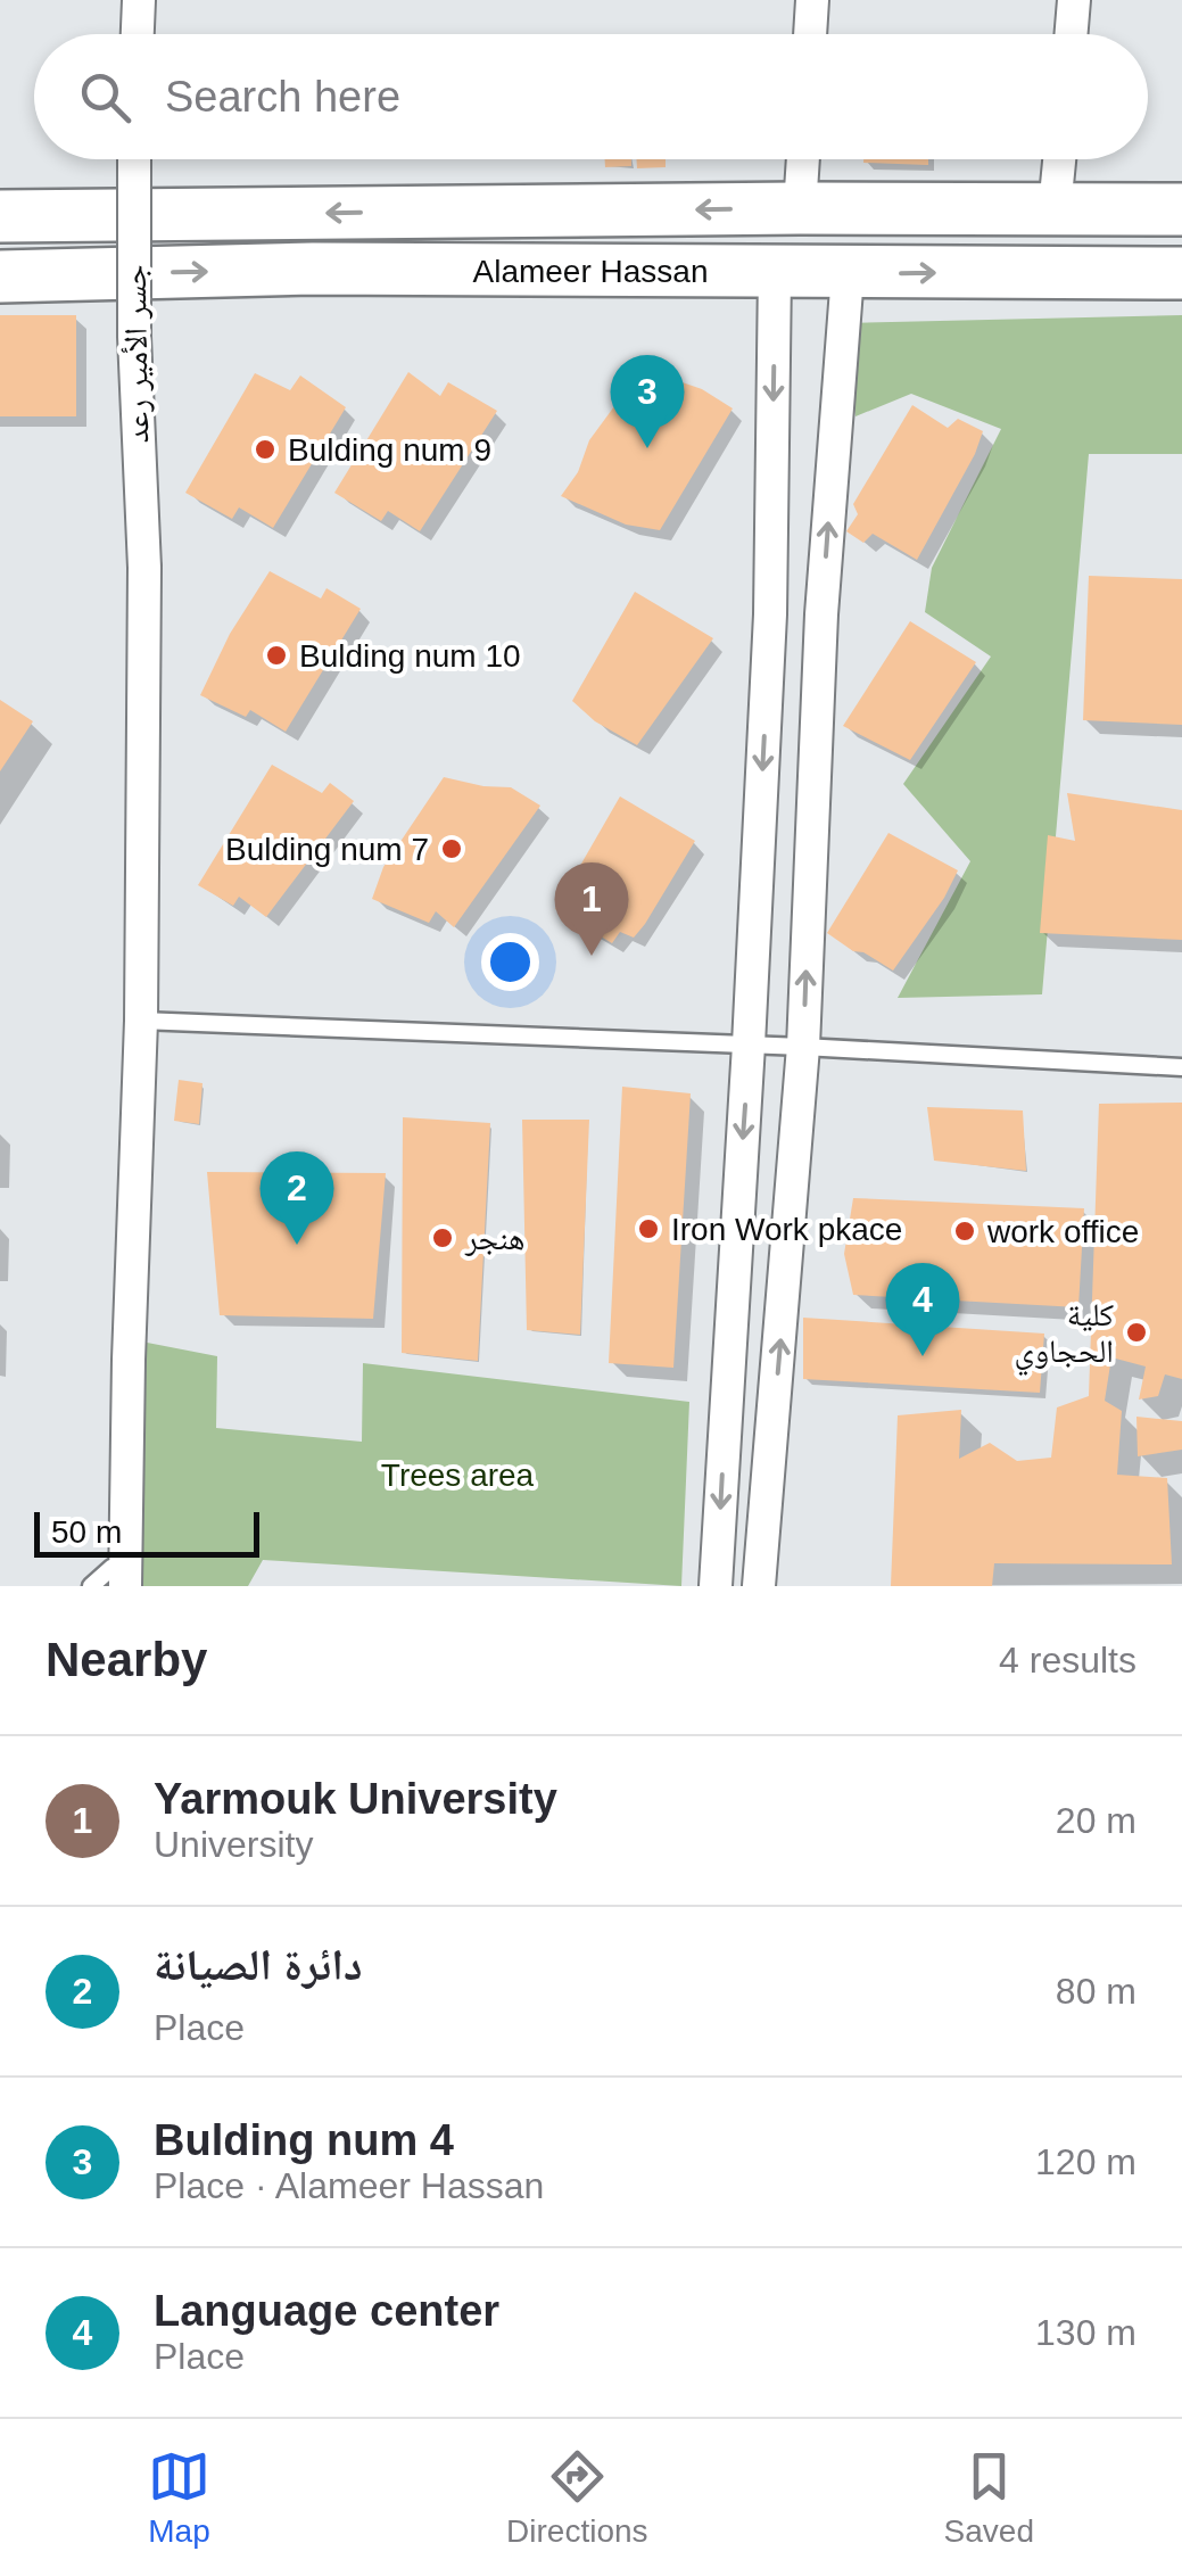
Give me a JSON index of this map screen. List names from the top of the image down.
{
  "streets": {
    "main road": ["Alameer Hassan"],
    "street": ["جسر الأمير رعد"]
  },
  "parks": ["Trees area"],
  "places": [
    "Bulding num 9",
    "Bulding num 10",
    "Bulding num 7",
    "Iron Work pkace",
    "work office",
    "هنجر",
    "كلية الحجاوي"
  ],
  "scale_bar": "50 m",
  "page": {
    "search": "Search here",
    "pins": [
      "3",
      "1",
      "2",
      "4"
    ],
    "scale": "50 m",
    "heading": ["Nearby", "4 results"],
    "list": [
      {
        "mark": "1",
        "name": "Yarmouk University",
        "note": "University",
        "value": "20 m"
      },
      {
        "mark": "2",
        "name": "دائرة الصيانة",
        "note": "Place",
        "value": "80 m"
      },
      {
        "mark": "3",
        "name": "Bulding num 4",
        "note": "Place · Alameer Hassan",
        "value": "120 m"
      },
      {
        "mark": "4",
        "name": "Language center",
        "note": "Place",
        "value": "130 m"
      }
    ],
    "nav": ["Map", "Directions", "Saved"]
  }
}
